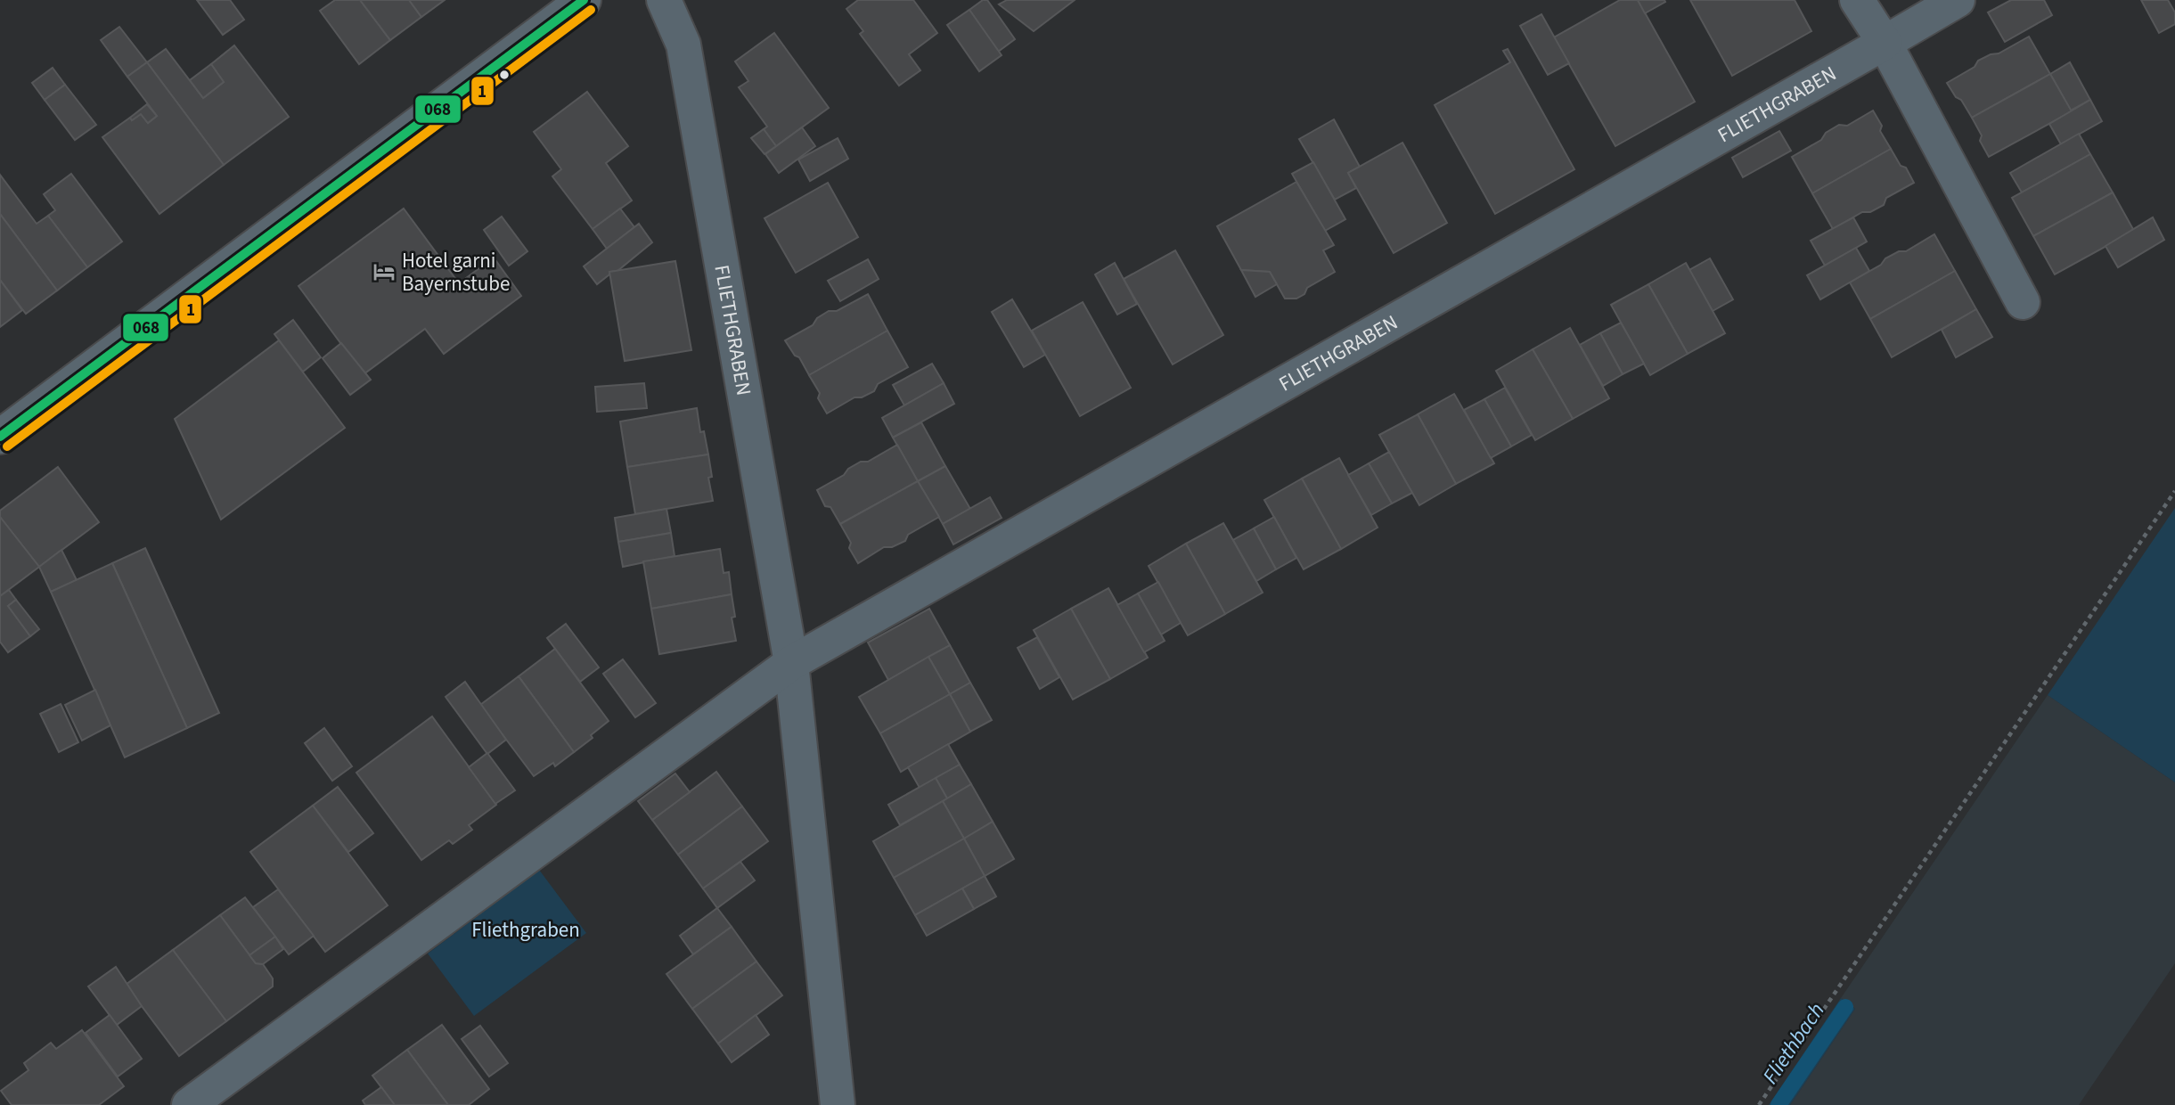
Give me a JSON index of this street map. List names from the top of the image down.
{
  "streets": {
    "street": ["FLIETHGRABEN"]
  },
  "water": ["Fliethbach"],
  "parks": ["Fliethgraben"],
  "places": {
    "hotel": ["Hotel garni Bayernstube"]
  },
  "lines": ["transit line 068", "transit line 1"]
}
